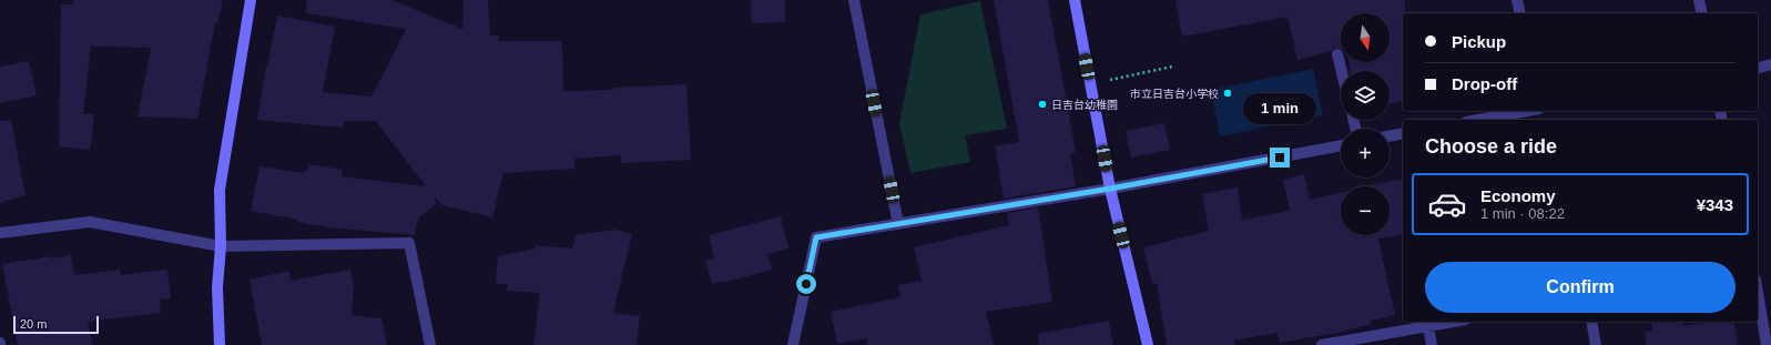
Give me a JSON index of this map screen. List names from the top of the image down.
{
  "places": ["市立日吉台小学校", "日吉台幼稚園"],
  "scale_bar": "20 m",
  "north": "bottom",
  "page": {
    "map_buttons": ["+", "−"],
    "banner": ["Pickup", "Drop-off"],
    "bubble": "1 min",
    "heading": "Choose a ride",
    "list": [
      {
        "name": "Economy",
        "note": "1 min · 08:22",
        "value": "¥343"
      }
    ],
    "buttons": "Confirm",
    "scale": "20 m"
  }
}
